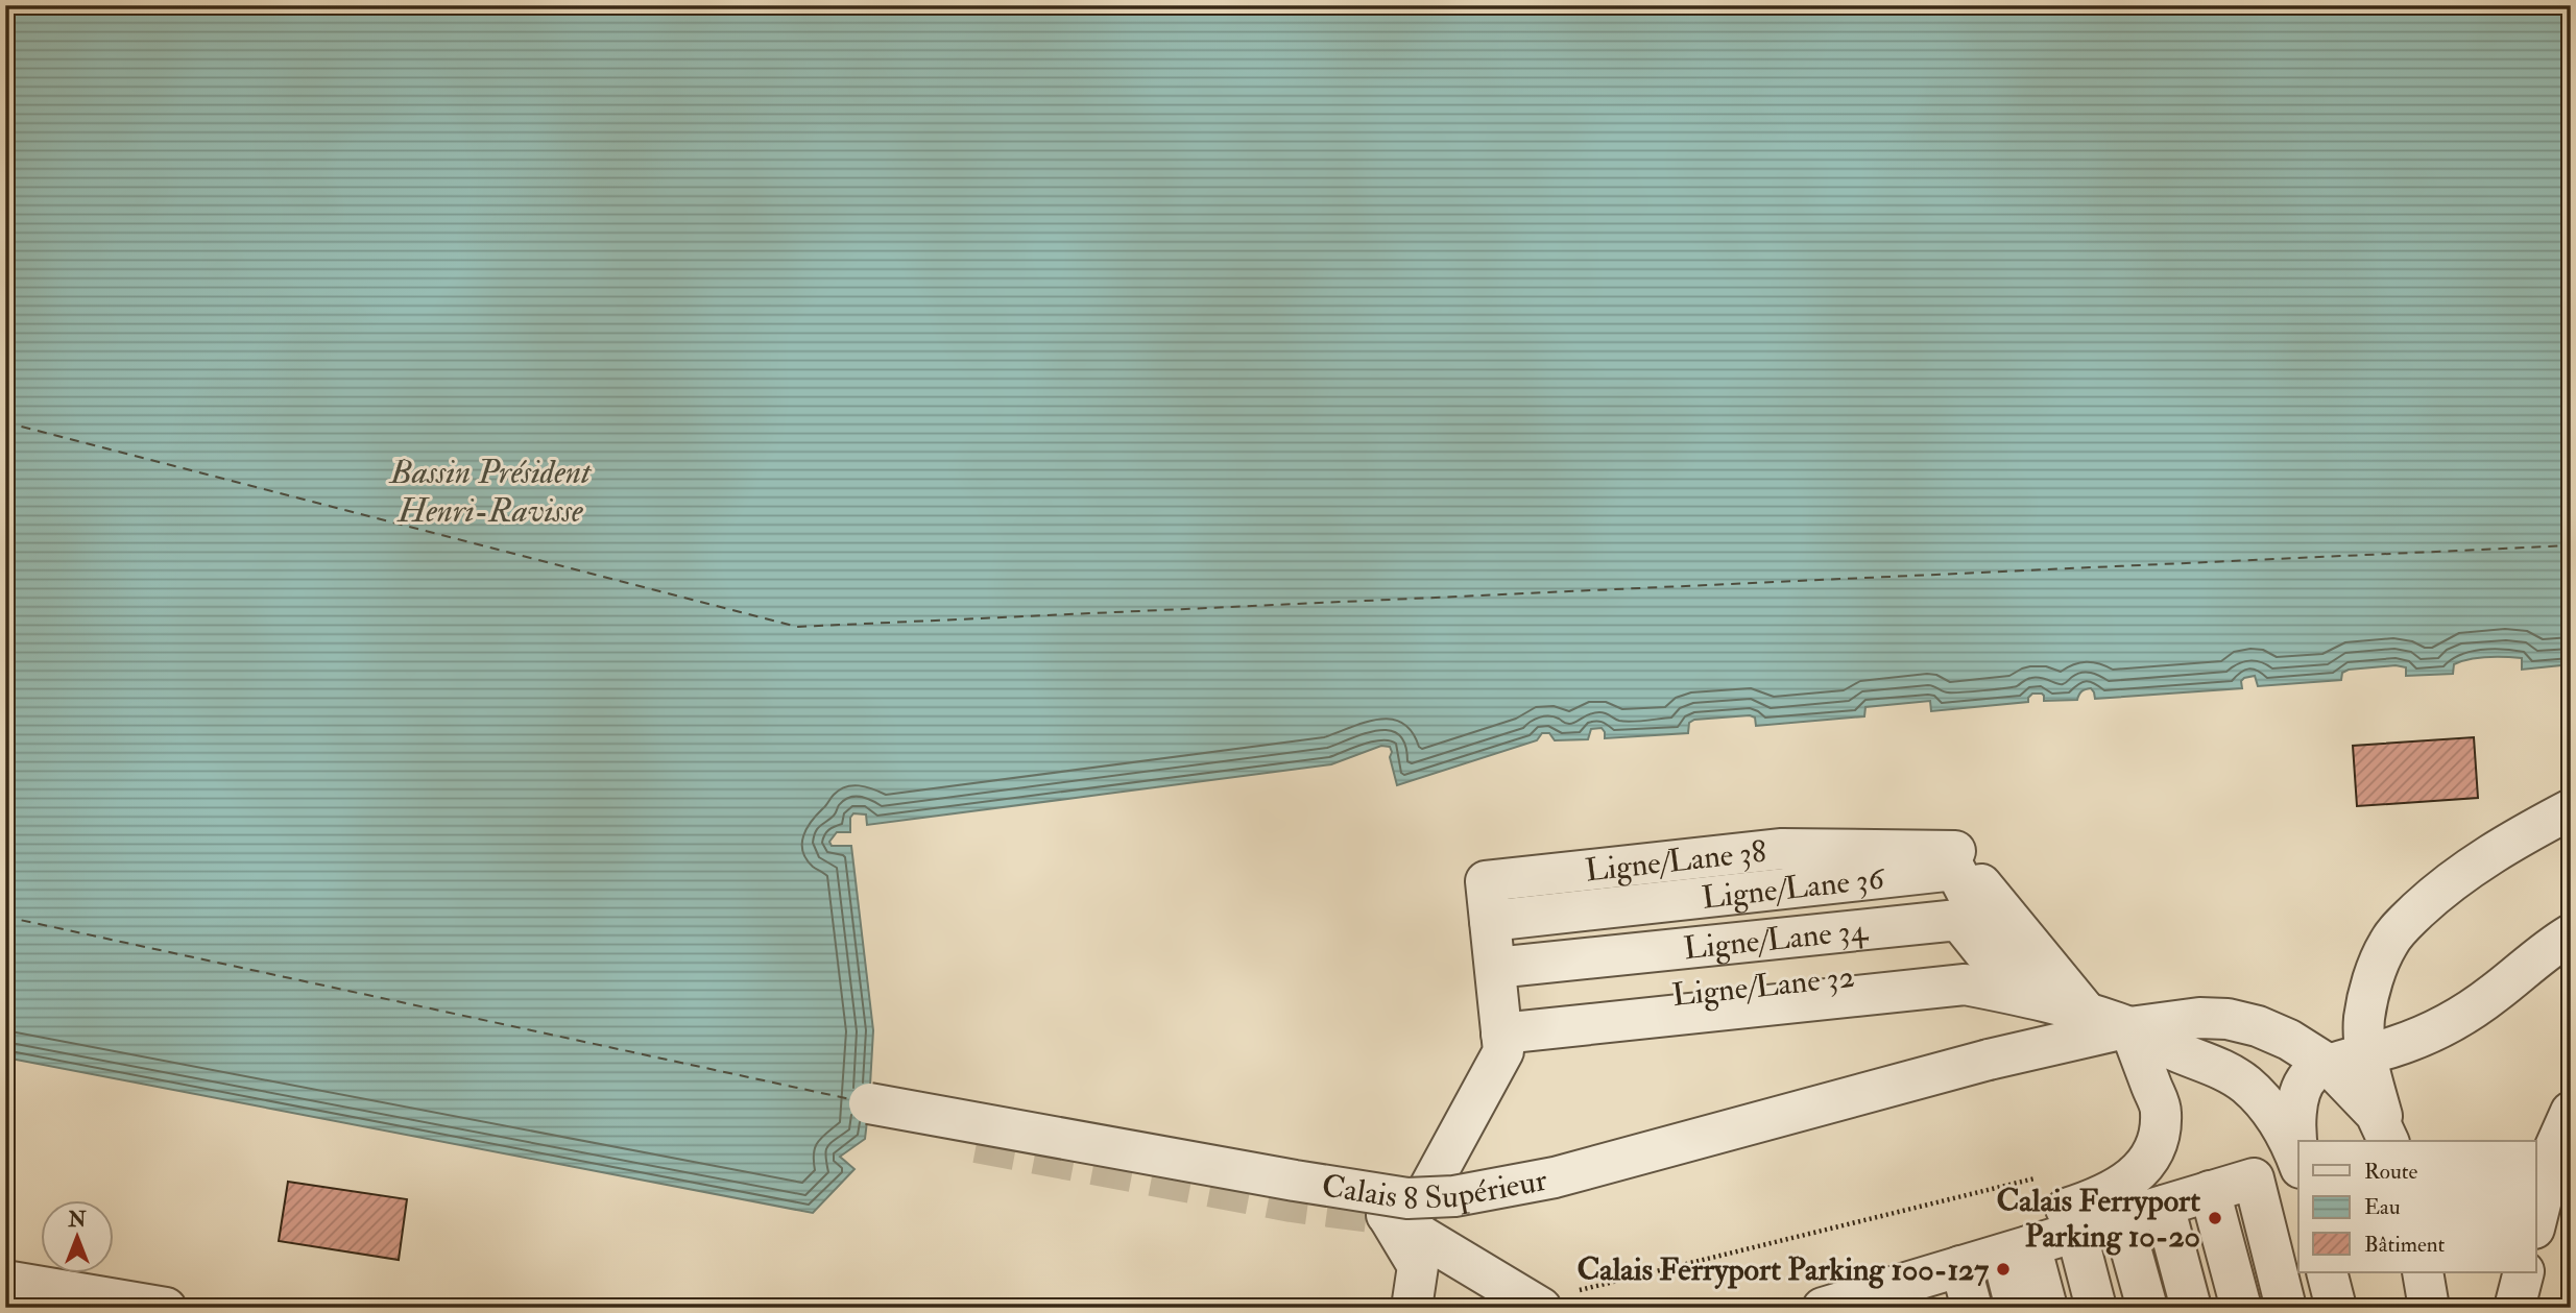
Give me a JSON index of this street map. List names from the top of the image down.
{
  "streets": {
    "lane": ["Ligne/Lane 38", "Ligne/Lane 36", "Calais 8 Supérieur"]
  },
  "crossings": [
    ["Ligne/Lane 38", "Ligne/Lane 36"]
  ],
  "water": ["Bassin Président Henri-Ravisse"],
  "places": ["Calais Ferryport Parking 10-20", "Calais Ferryport Parking 100-127"],
  "legend": ["Route", "Eau", "Bâtiment"],
  "north": "top"
}
